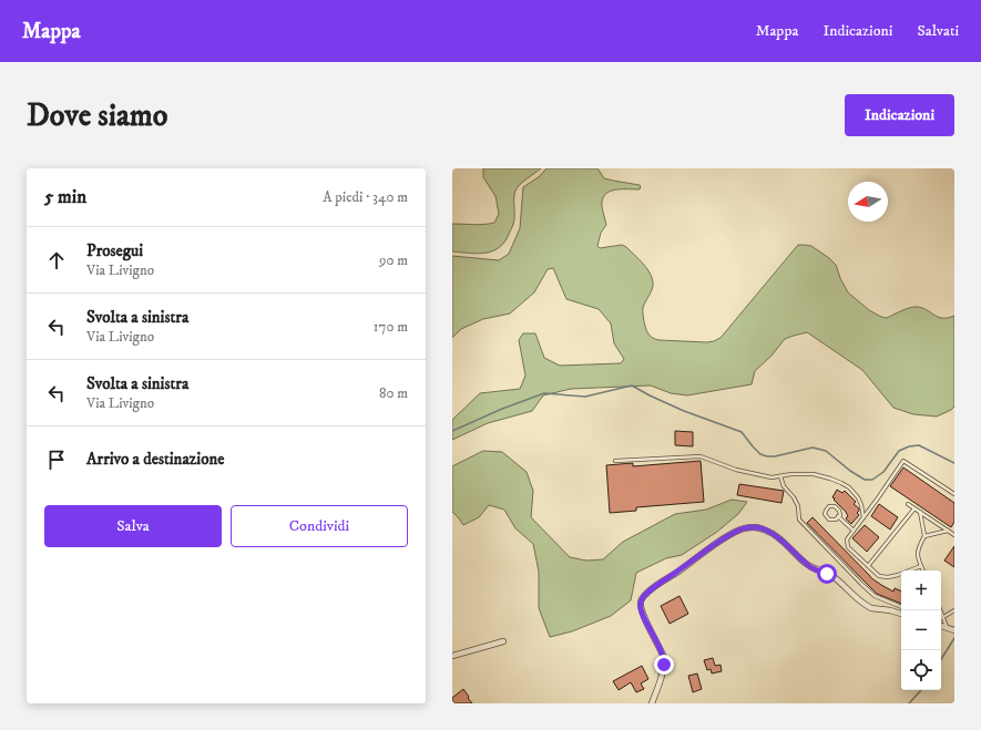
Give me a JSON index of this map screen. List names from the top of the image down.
{
  "north": "left",
  "page": {
    "header": "Mappa",
    "nav": ["Mappa", "Indicazioni", "Salvati"],
    "buttons": [
      "Indicazioni",
      ["Salva", "Condividi"]
    ],
    "title": "Dove siamo",
    "heading": ["5 min", "A piedi · 340 m"],
    "list": [
      ["Prosegui", "Via Livigno", "90 m"],
      ["Svolta a sinistra", "Via Livigno", "170 m"],
      ["Svolta a sinistra", "Via Livigno", "80 m"],
      "Arrivo a destinazione"
    ],
    "map_buttons": ["+", "−"]
  }
}
